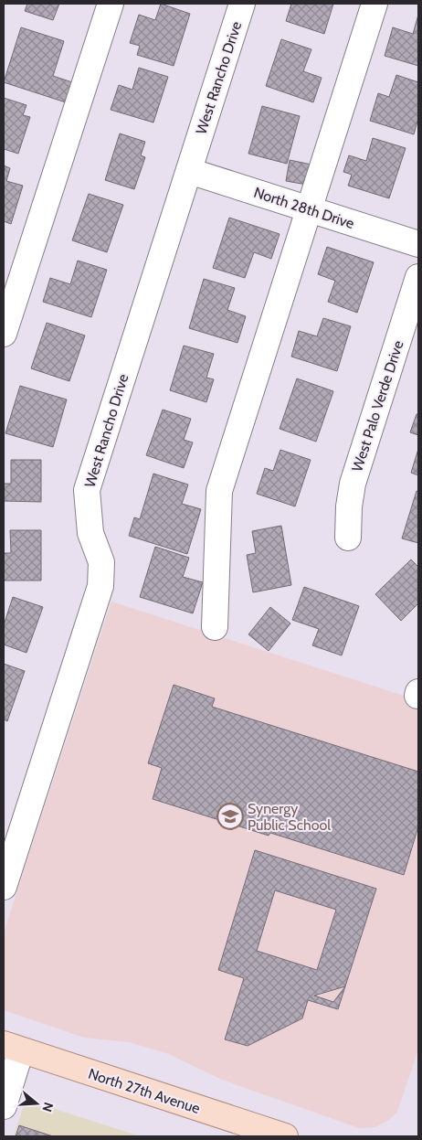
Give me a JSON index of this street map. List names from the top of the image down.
{
  "streets": {
    "main road": ["North 27th Avenue"],
    "street": ["West Rancho Drive", "North 28th Drive", "West Palo Verde Drive"]
  },
  "crossings": [
    ["West Rancho Drive", "North 28th Drive"]
  ],
  "places": {
    "school or university": ["Synergy Public School"]
  },
  "north": "right"
}
